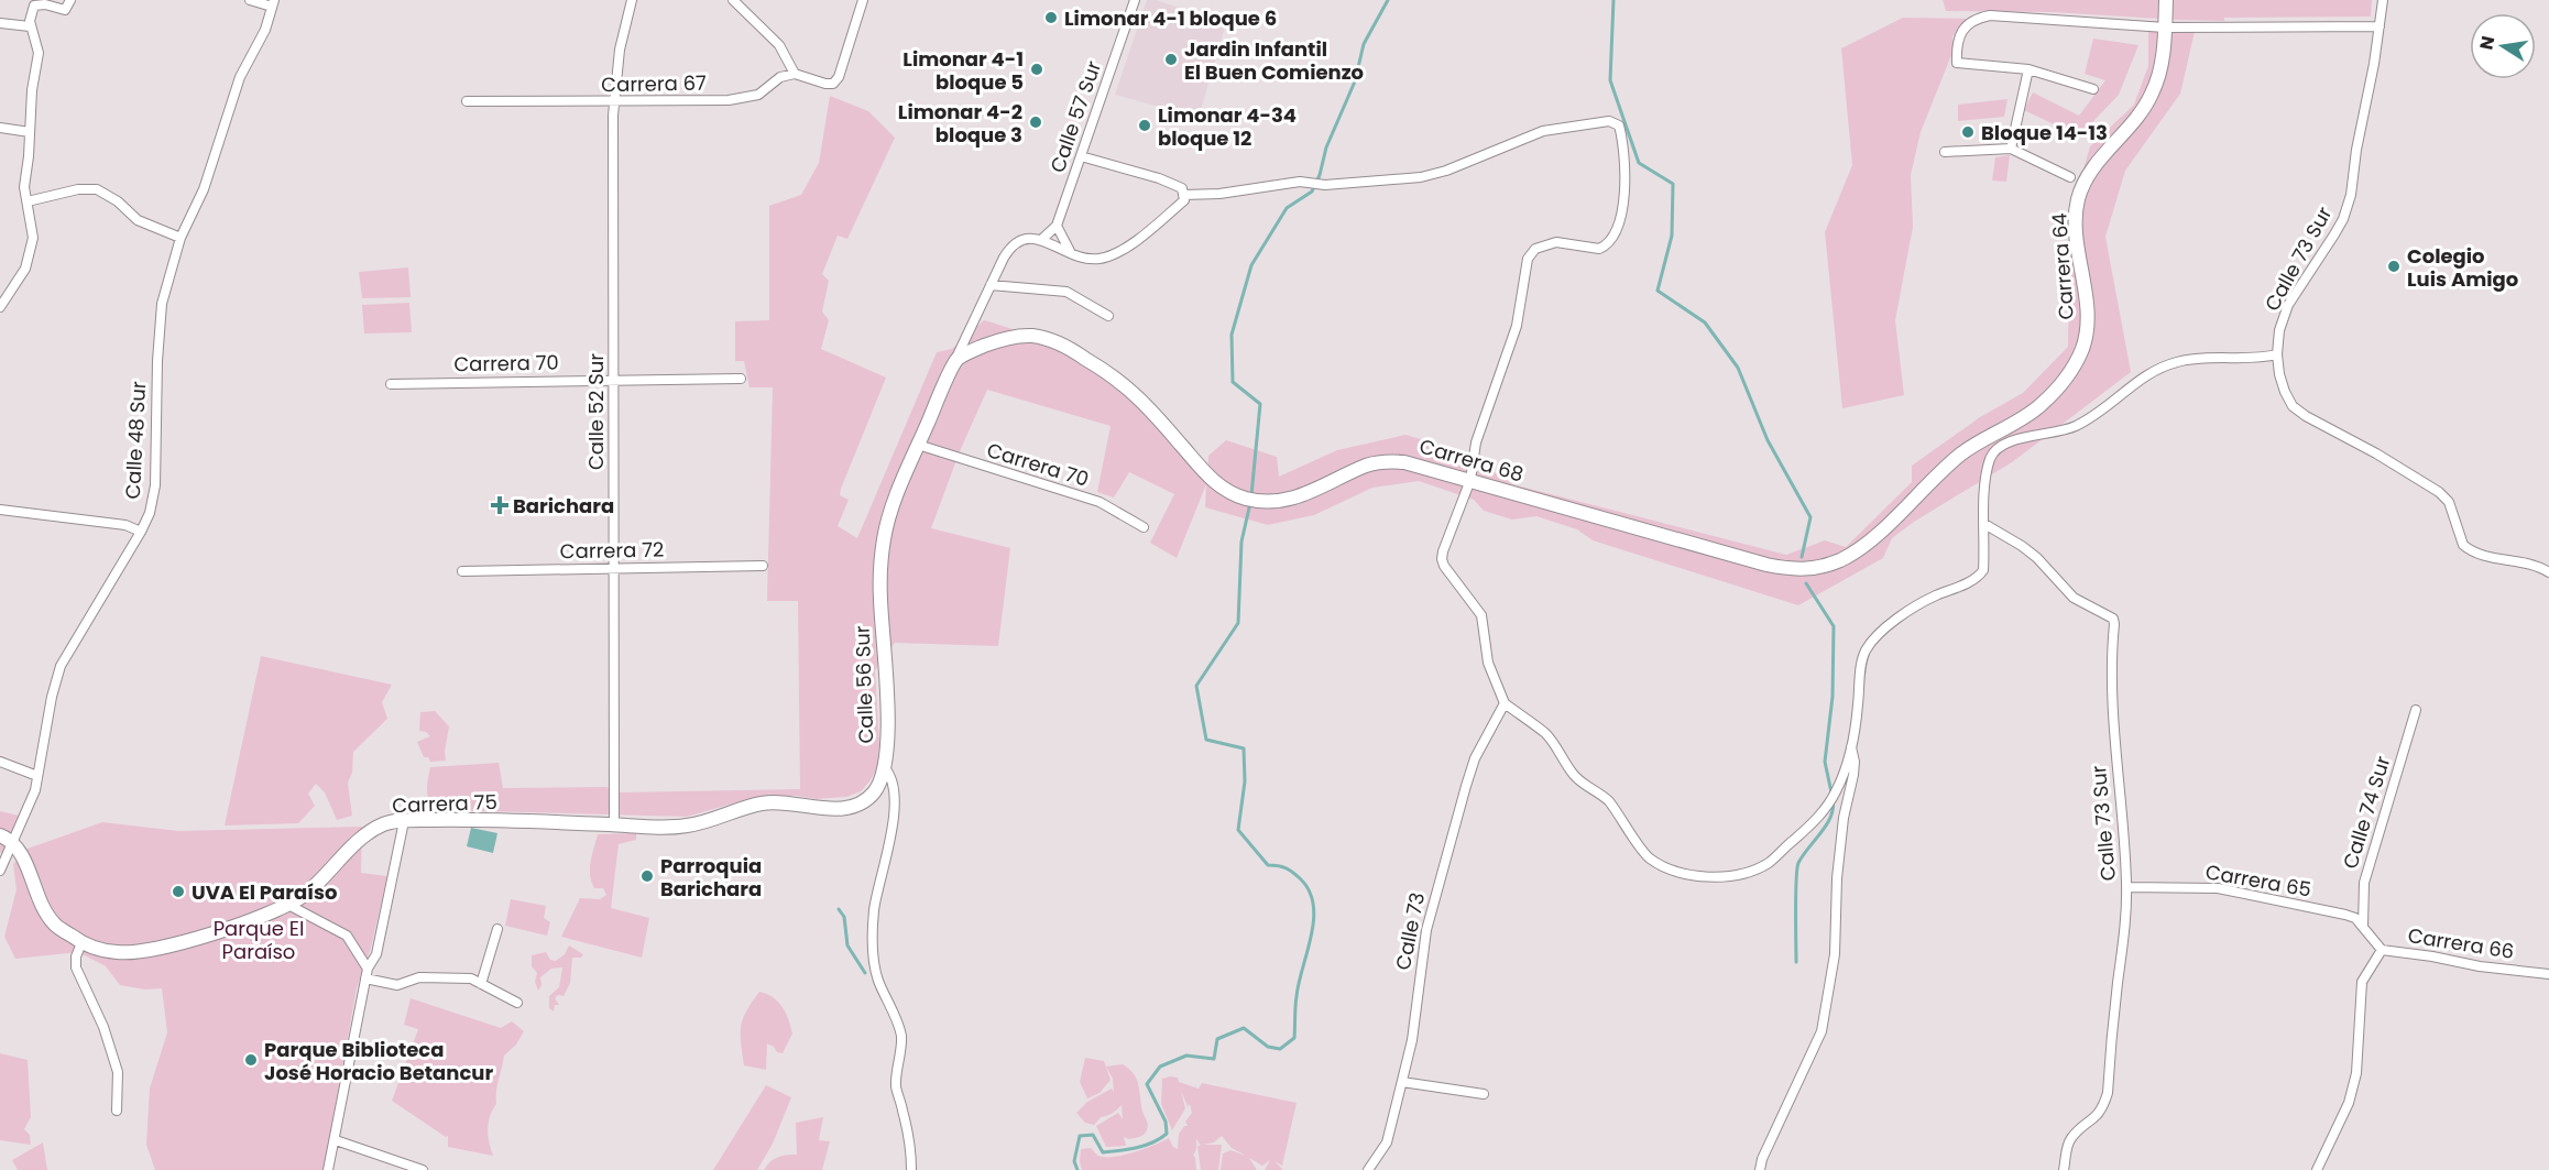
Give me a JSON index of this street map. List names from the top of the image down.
{
  "streets": {
    "street": [
      "Carrera 67",
      "Calle 57 Sur",
      "Calle 73 Sur",
      "Carrera 64",
      "Carrera 70",
      "Calle 52 Sur",
      "Calle 48 Sur",
      "Carrera 68",
      "Carrera 72",
      "Calle 56 Sur",
      "Carrera 75",
      "Calle 74 Sur",
      "Carrera 65",
      "Calle 73",
      "Carrera 66"
    ]
  },
  "crossings": [
    ["Carrera 67", "Calle 52 Sur"],
    ["Calle 57 Sur", "Calle 56 Sur"],
    ["Calle 73 Sur", "Carrera 65"],
    ["Carrera 64", "Carrera 68"],
    ["Carrera 70", "Calle 52 Sur"],
    ["Carrera 70", "Calle 56 Sur"],
    ["Calle 52 Sur", "Carrera 72"],
    ["Calle 52 Sur", "Carrera 75"],
    ["Calle 48 Sur", "Carrera 75"],
    ["Carrera 68", "Calle 56 Sur"],
    ["Calle 56 Sur", "Carrera 75"],
    ["Calle 74 Sur", "Carrera 65"],
    ["Carrera 65", "Carrera 66"]
  ],
  "parks": ["Parque El Paraíso"],
  "places": {
    "other": [
      "Limonar 4-1 bloque 6",
      "Jardin Infantil El Buen Comienzo",
      "Limonar 4-1 bloque 5",
      "Limonar 4-2 bloque 3",
      "Limonar 4-34 bloque 12",
      "Bloque 14-13",
      "Colegio Luis Amigo",
      "Parroquia Barichara",
      "UVA El Paraíso",
      "Parque Biblioteca José Horacio Betancur"
    ],
    "health": ["Barichara"]
  },
  "north": "left"
}
